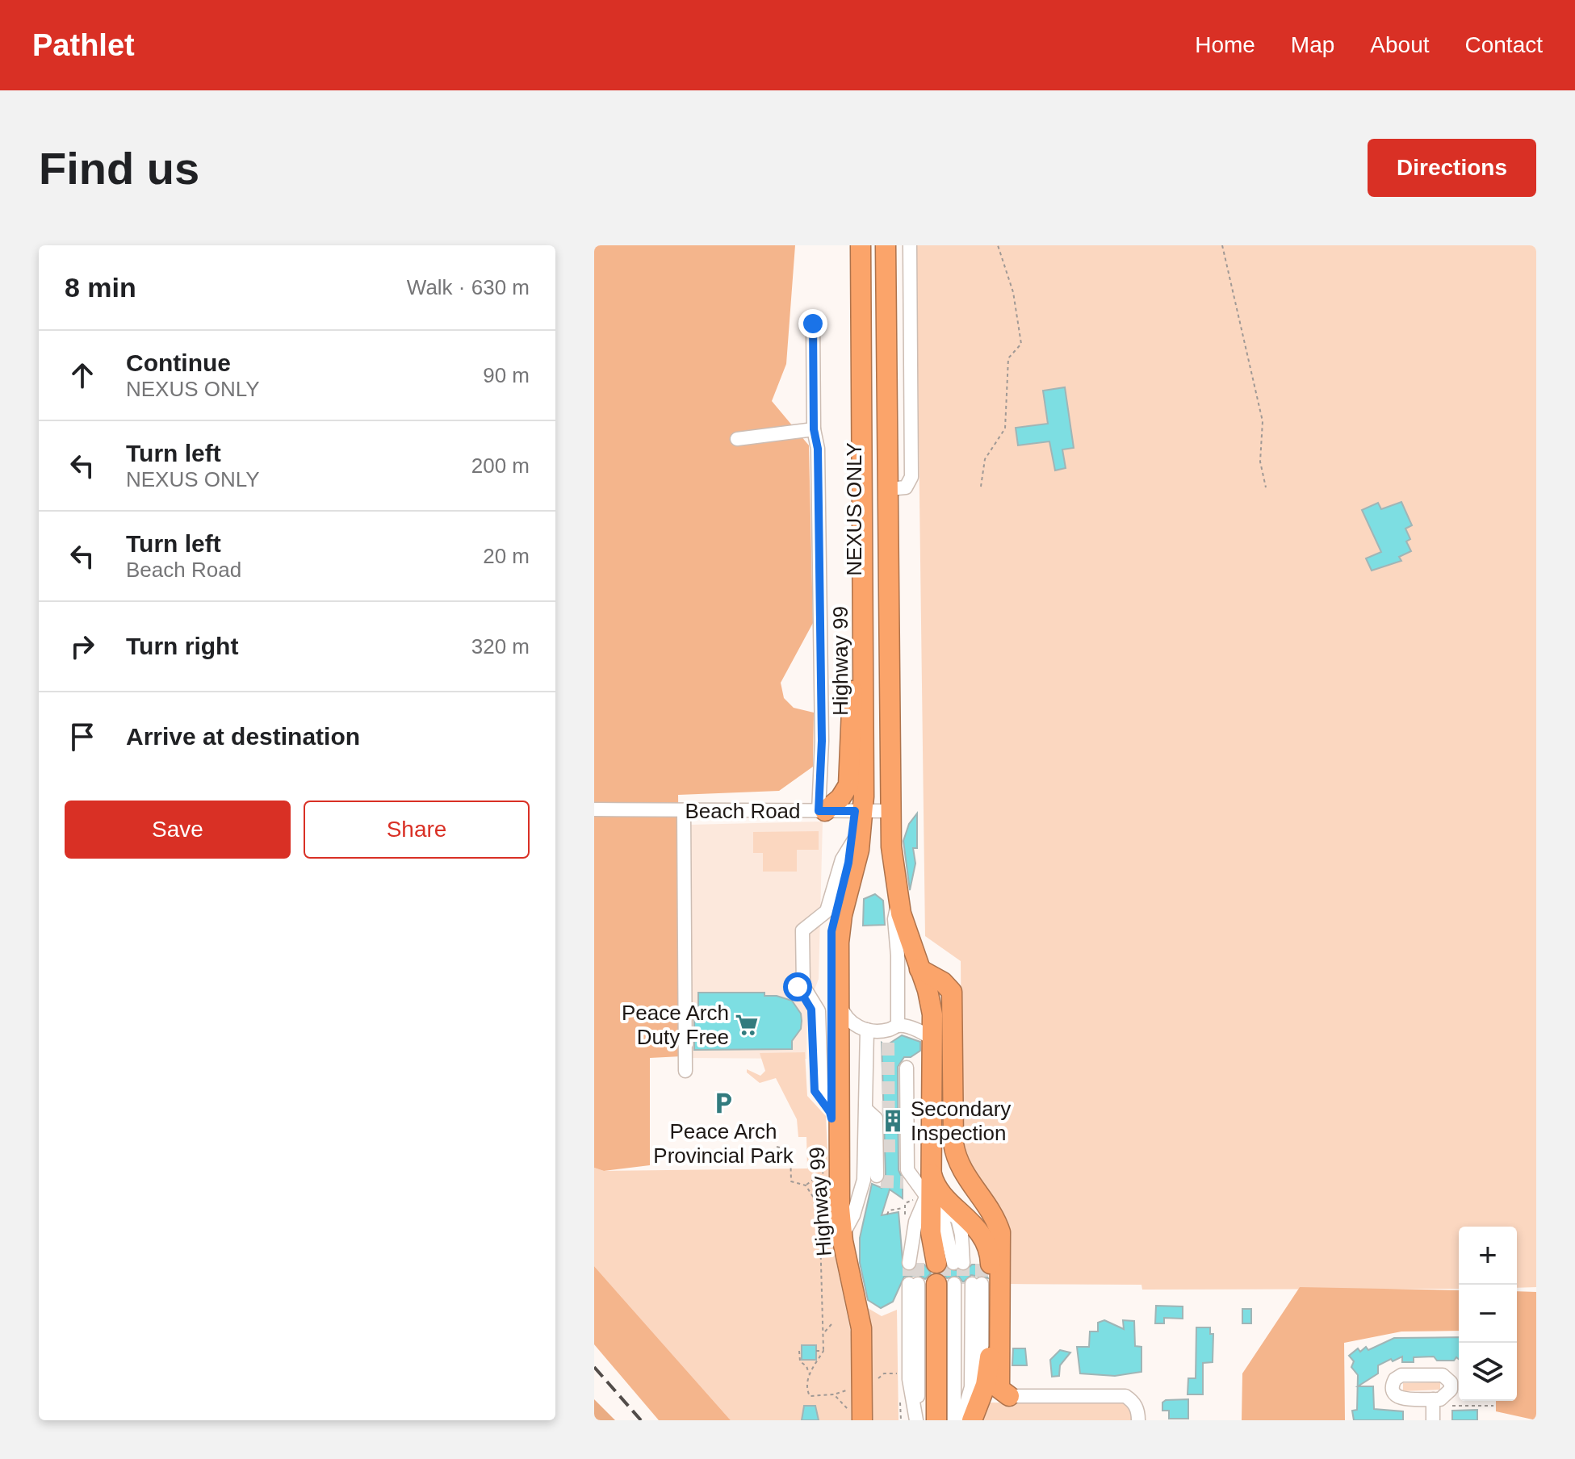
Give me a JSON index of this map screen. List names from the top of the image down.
{
  "streets": {
    "highway": ["Highway 99"],
    "street": ["NEXUS ONLY", "Beach Road"]
  },
  "crossings": [
    ["NEXUS ONLY", "Highway 99"],
    ["NEXUS ONLY", "Beach Road"],
    ["Highway 99", "Beach Road"]
  ],
  "places": {
    "supermarket": ["Peace Arch Duty Free"],
    "parking": ["Peace Arch Provincial Park"],
    "building": ["Secondary Inspection"]
  },
  "page": {
    "header": "Pathlet",
    "nav": [
      "Home",
      "Map",
      "About",
      "Contact"
    ],
    "buttons": [
      "Directions",
      ["Save", "Share"]
    ],
    "title": "Find us",
    "heading": ["8 min", "Walk · 630 m"],
    "list": [
      ["Continue", "NEXUS ONLY", "90 m"],
      ["Turn left", "NEXUS ONLY", "200 m"],
      ["Turn left", "Beach Road", "20 m"],
      ["Turn right", "320 m"],
      "Arrive at destination"
    ],
    "map_buttons": ["+", "−"]
  }
}
